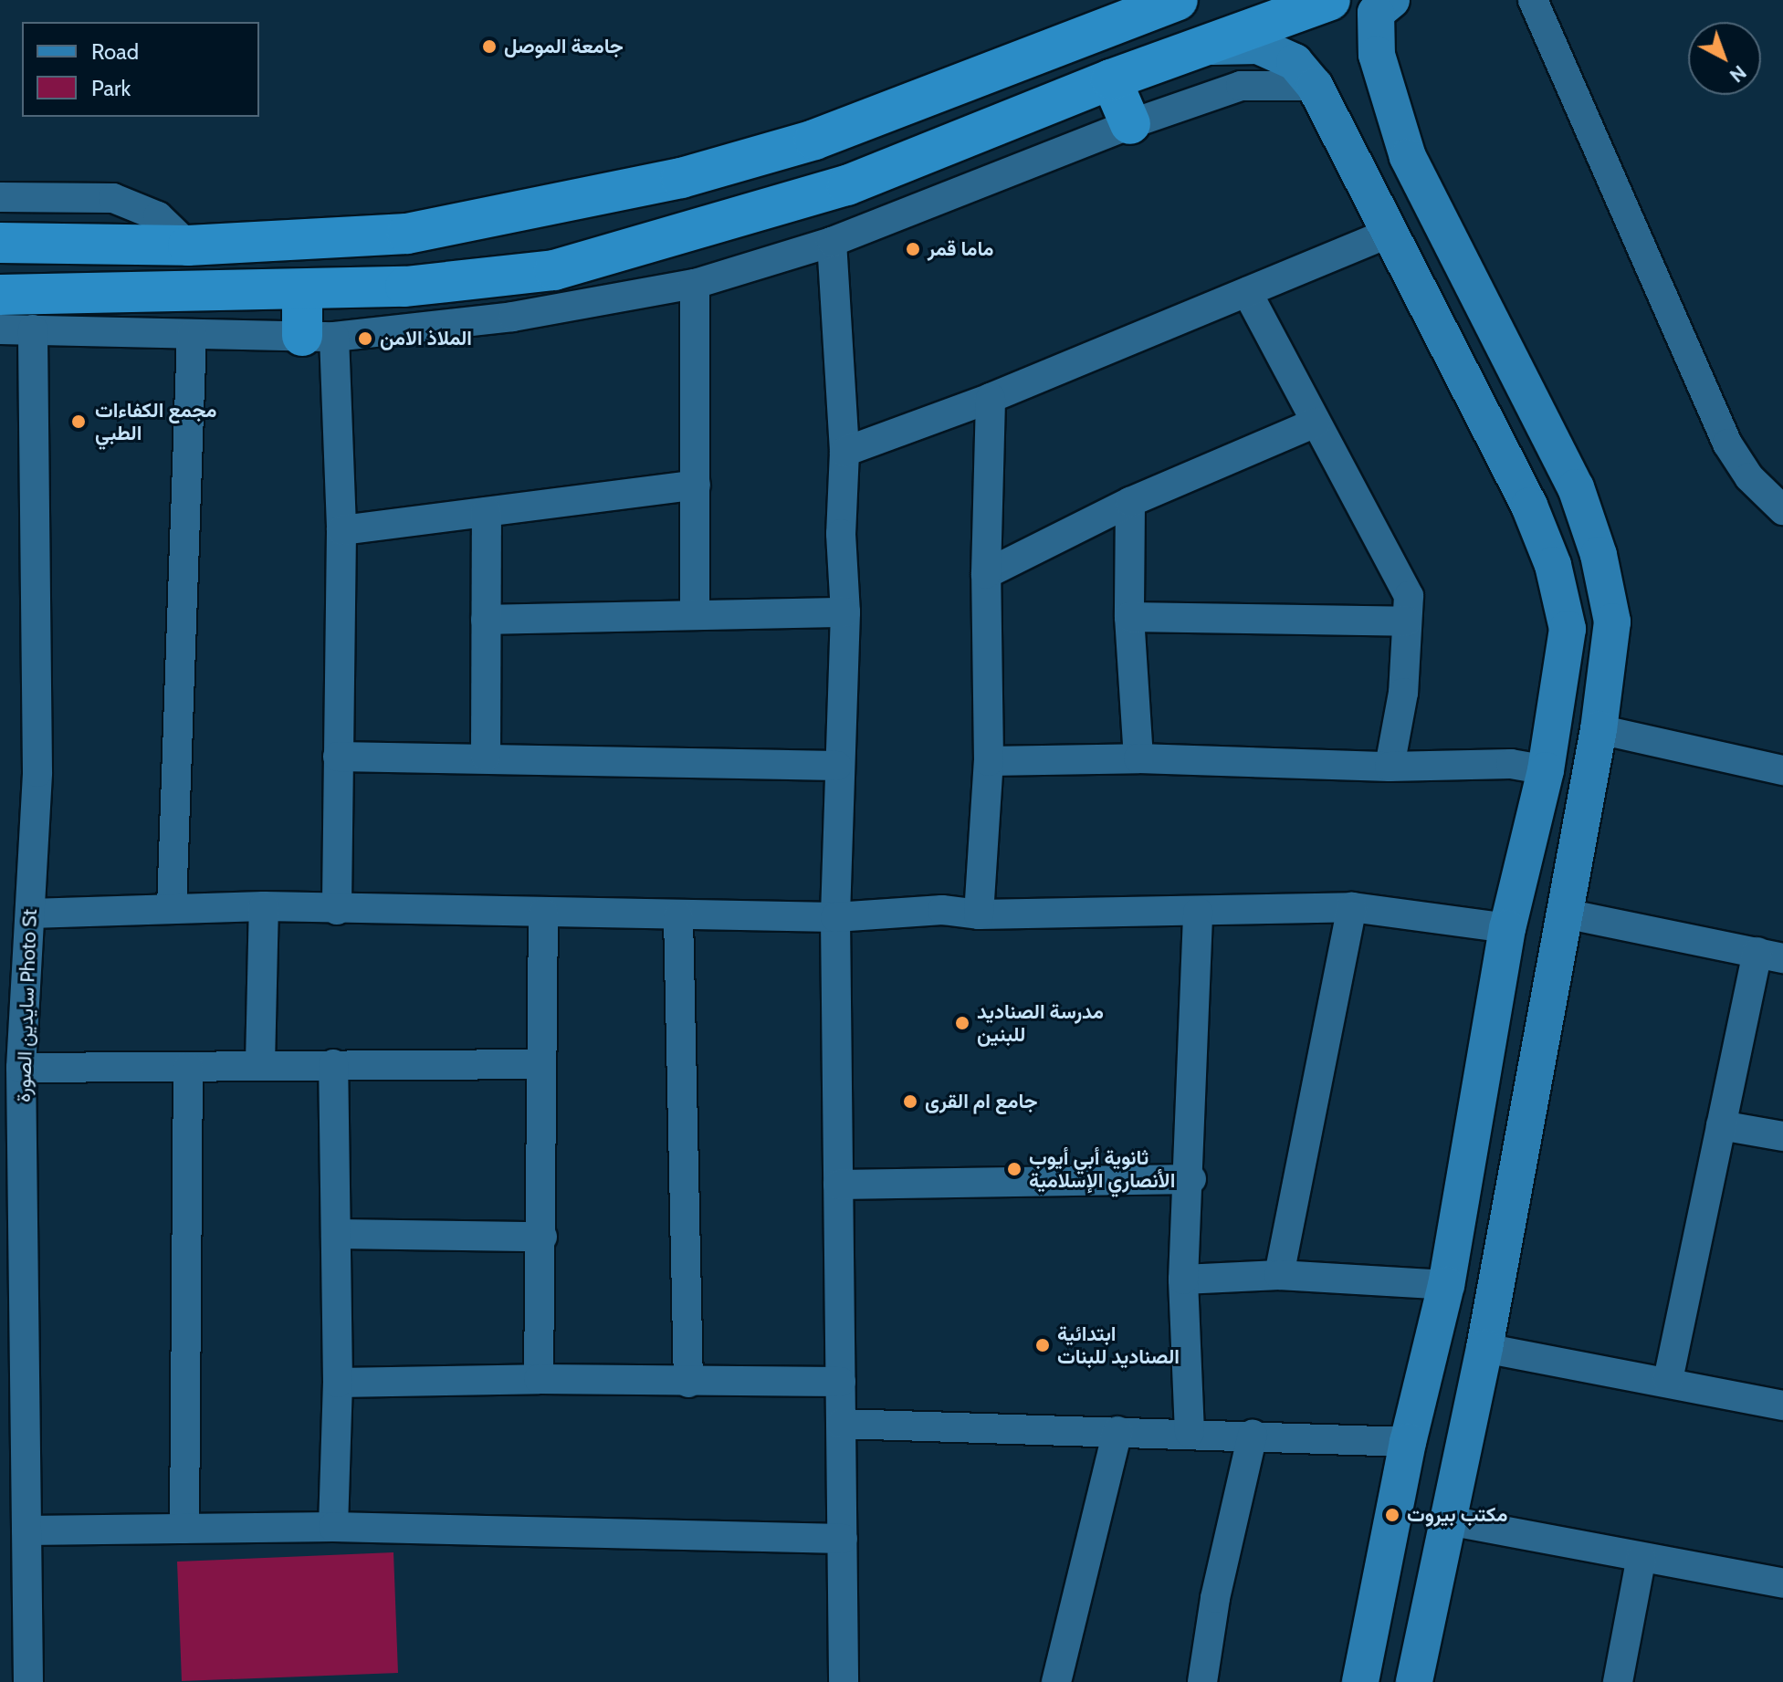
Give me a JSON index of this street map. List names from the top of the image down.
{
  "streets": {
    "street": ["سايدين الصورة Photo St"]
  },
  "places": [
    "جامعة الموصل",
    "ماما قمر",
    "الملاذ الامن",
    "مجمع الكفاءات الطبي",
    "مدرسة الصناديد للبنين",
    "جامع ام القرى",
    "ثانوية أبي أيوب الأنصاري الإسلامية",
    "ابتدائية الصناديد للبنات",
    "مكتب بيروت"
  ],
  "legend": ["Road", "Park"],
  "north": "bottom right"
}
